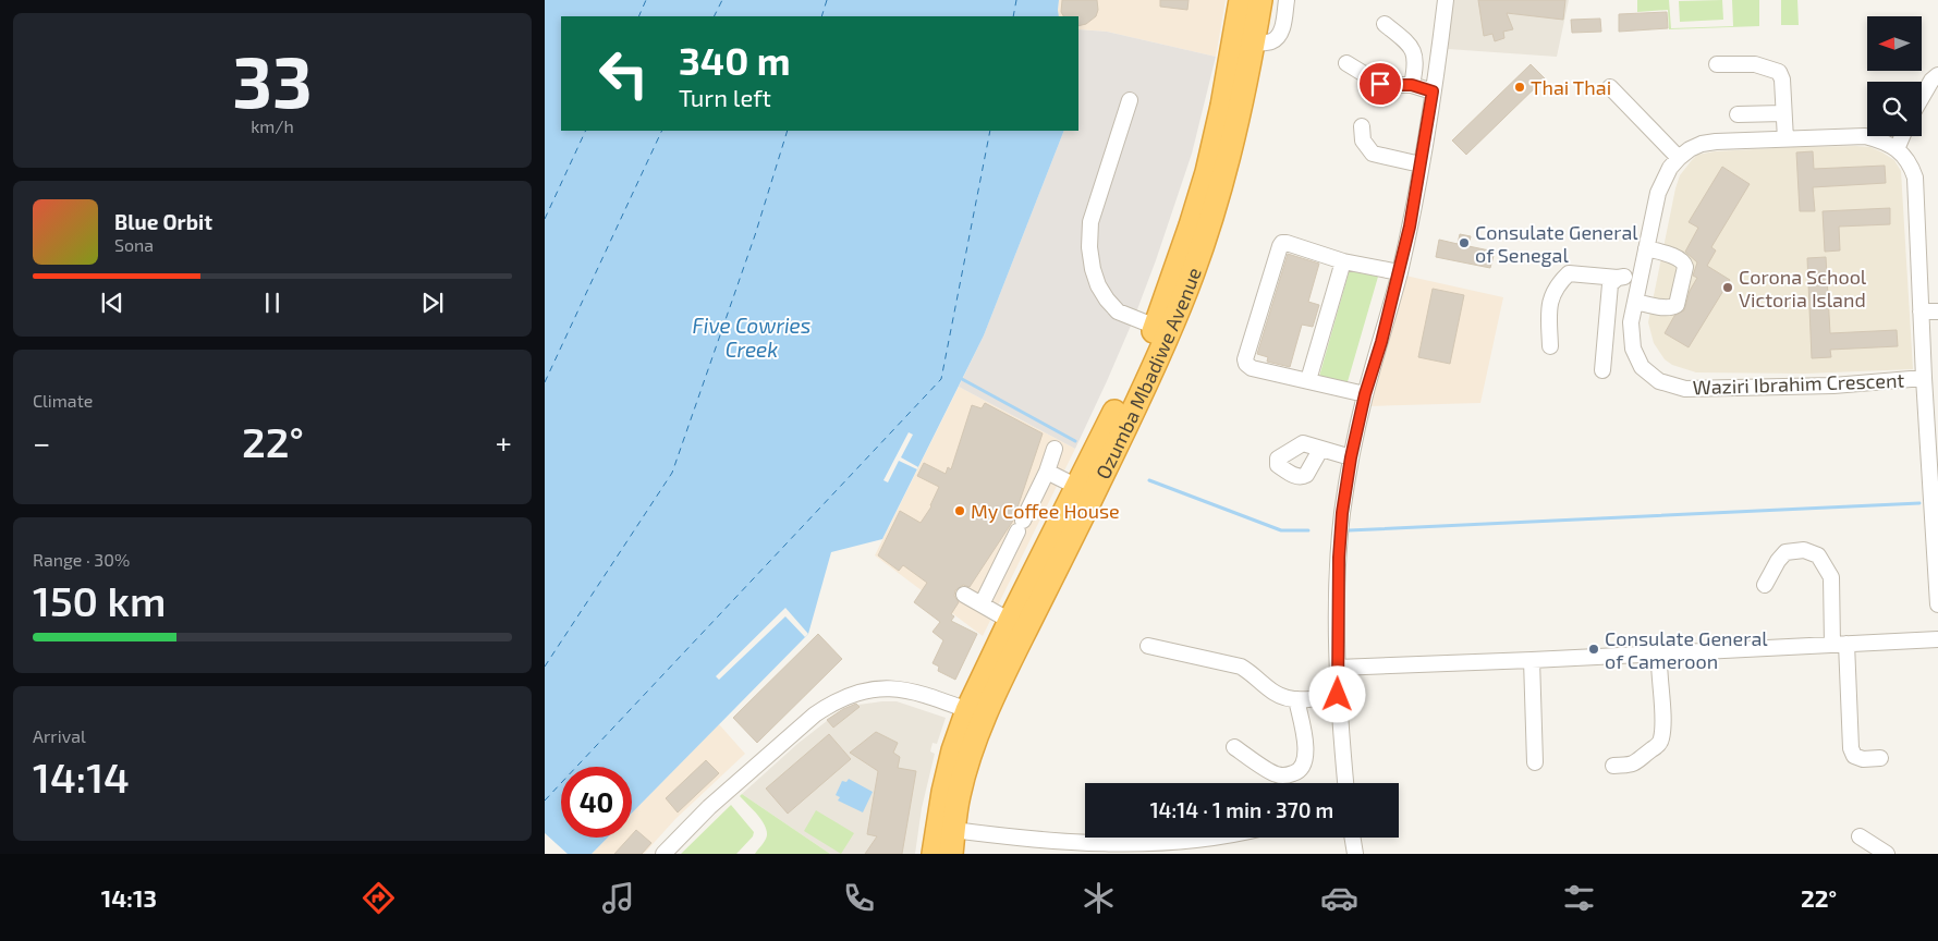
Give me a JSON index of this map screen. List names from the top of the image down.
{
  "streets": {
    "highway": ["Ozumba Mbadiwe Avenue"],
    "street": ["Waziri Ibrahim Crescent"]
  },
  "water": ["Five Cowries Creek"],
  "places": [
    "Thai Thai",
    "Consulate General of Senegal",
    "Corona School Victoria Island",
    "My Coffee House",
    "Consulate General of Cameroon"
  ],
  "north": "left",
  "page": {
    "tile": [
      ["33", "km/h"],
      "Climate",
      ["Range · 30%", "150 km"],
      ["Arrival", "14:14"]
    ],
    "turn": ["340 m", "Turn left"],
    "song": ["Blue Orbit", "Sona"],
    "heat": ["−", "22°", "+"],
    "limit": "40",
    "trip": "14:14 · 1 min · 370 m",
    "tabs": ["14:13", "22°"]
  }
}
